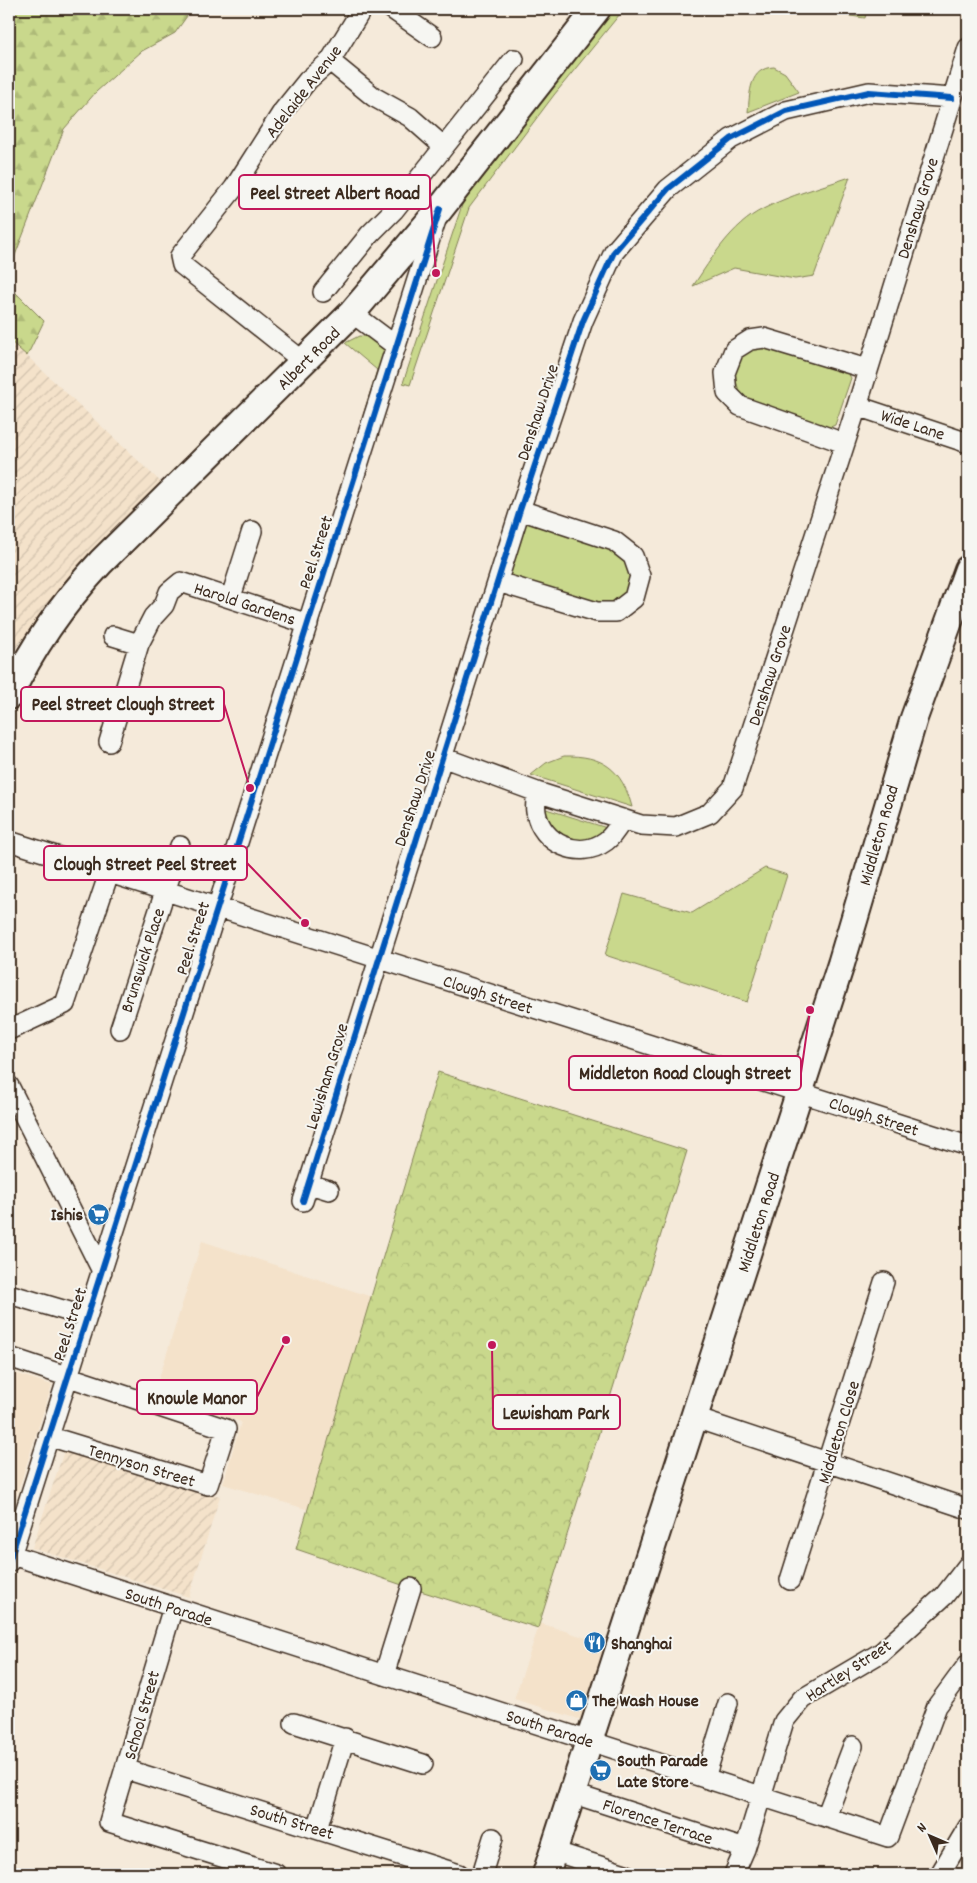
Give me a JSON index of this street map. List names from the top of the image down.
{
  "streets": {
    "main road": ["Albert Road", "Middleton Road"],
    "street": [
      "Adelaide Avenue",
      "Denshaw Grove",
      "Denshaw Drive",
      "Wide Lane",
      "Peel Street",
      "Harold Gardens",
      "Brunswick Place",
      "Clough Street",
      "Lewisham Grove",
      "Middleton Close",
      "Tennyson Street",
      "South Parade",
      "Hartley Street",
      "School Street",
      "South Street",
      "Florence Terrace"
    ]
  },
  "crossings": [
    ["Adelaide Avenue", "Albert Road"],
    ["Denshaw Grove", "Denshaw Drive"],
    ["Denshaw Grove", "Wide Lane"],
    ["Albert Road", "Peel Street"],
    ["Denshaw Drive", "Clough Street"],
    ["Denshaw Drive", "Lewisham Grove"],
    ["Peel Street", "Harold Gardens"],
    ["Peel Street", "Clough Street"],
    ["Peel Street", "Tennyson Street"],
    ["Peel Street", "South Parade"],
    ["Middleton Road", "Clough Street"],
    ["Middleton Road", "South Parade"],
    ["Middleton Road", "Florence Terrace"],
    ["Brunswick Place", "Clough Street"],
    ["Clough Street", "Lewisham Grove"],
    ["South Parade", "Hartley Street"],
    ["South Parade", "School Street"],
    ["Hartley Street", "Florence Terrace"],
    ["School Street", "South Street"]
  ],
  "places": {
    "other": [
      "Peel Street Albert Road",
      "Peel Street Clough Street",
      "Clough Street Peel Street",
      "Middleton Road Clough Street",
      "Knowle Manor",
      "Lewisham Park"
    ],
    "supermarket": ["Ishis", "South Parade Late Store"],
    "restaurant": ["Shanghai"],
    "shop": ["The Wash House"]
  },
  "north": "top left"
}
